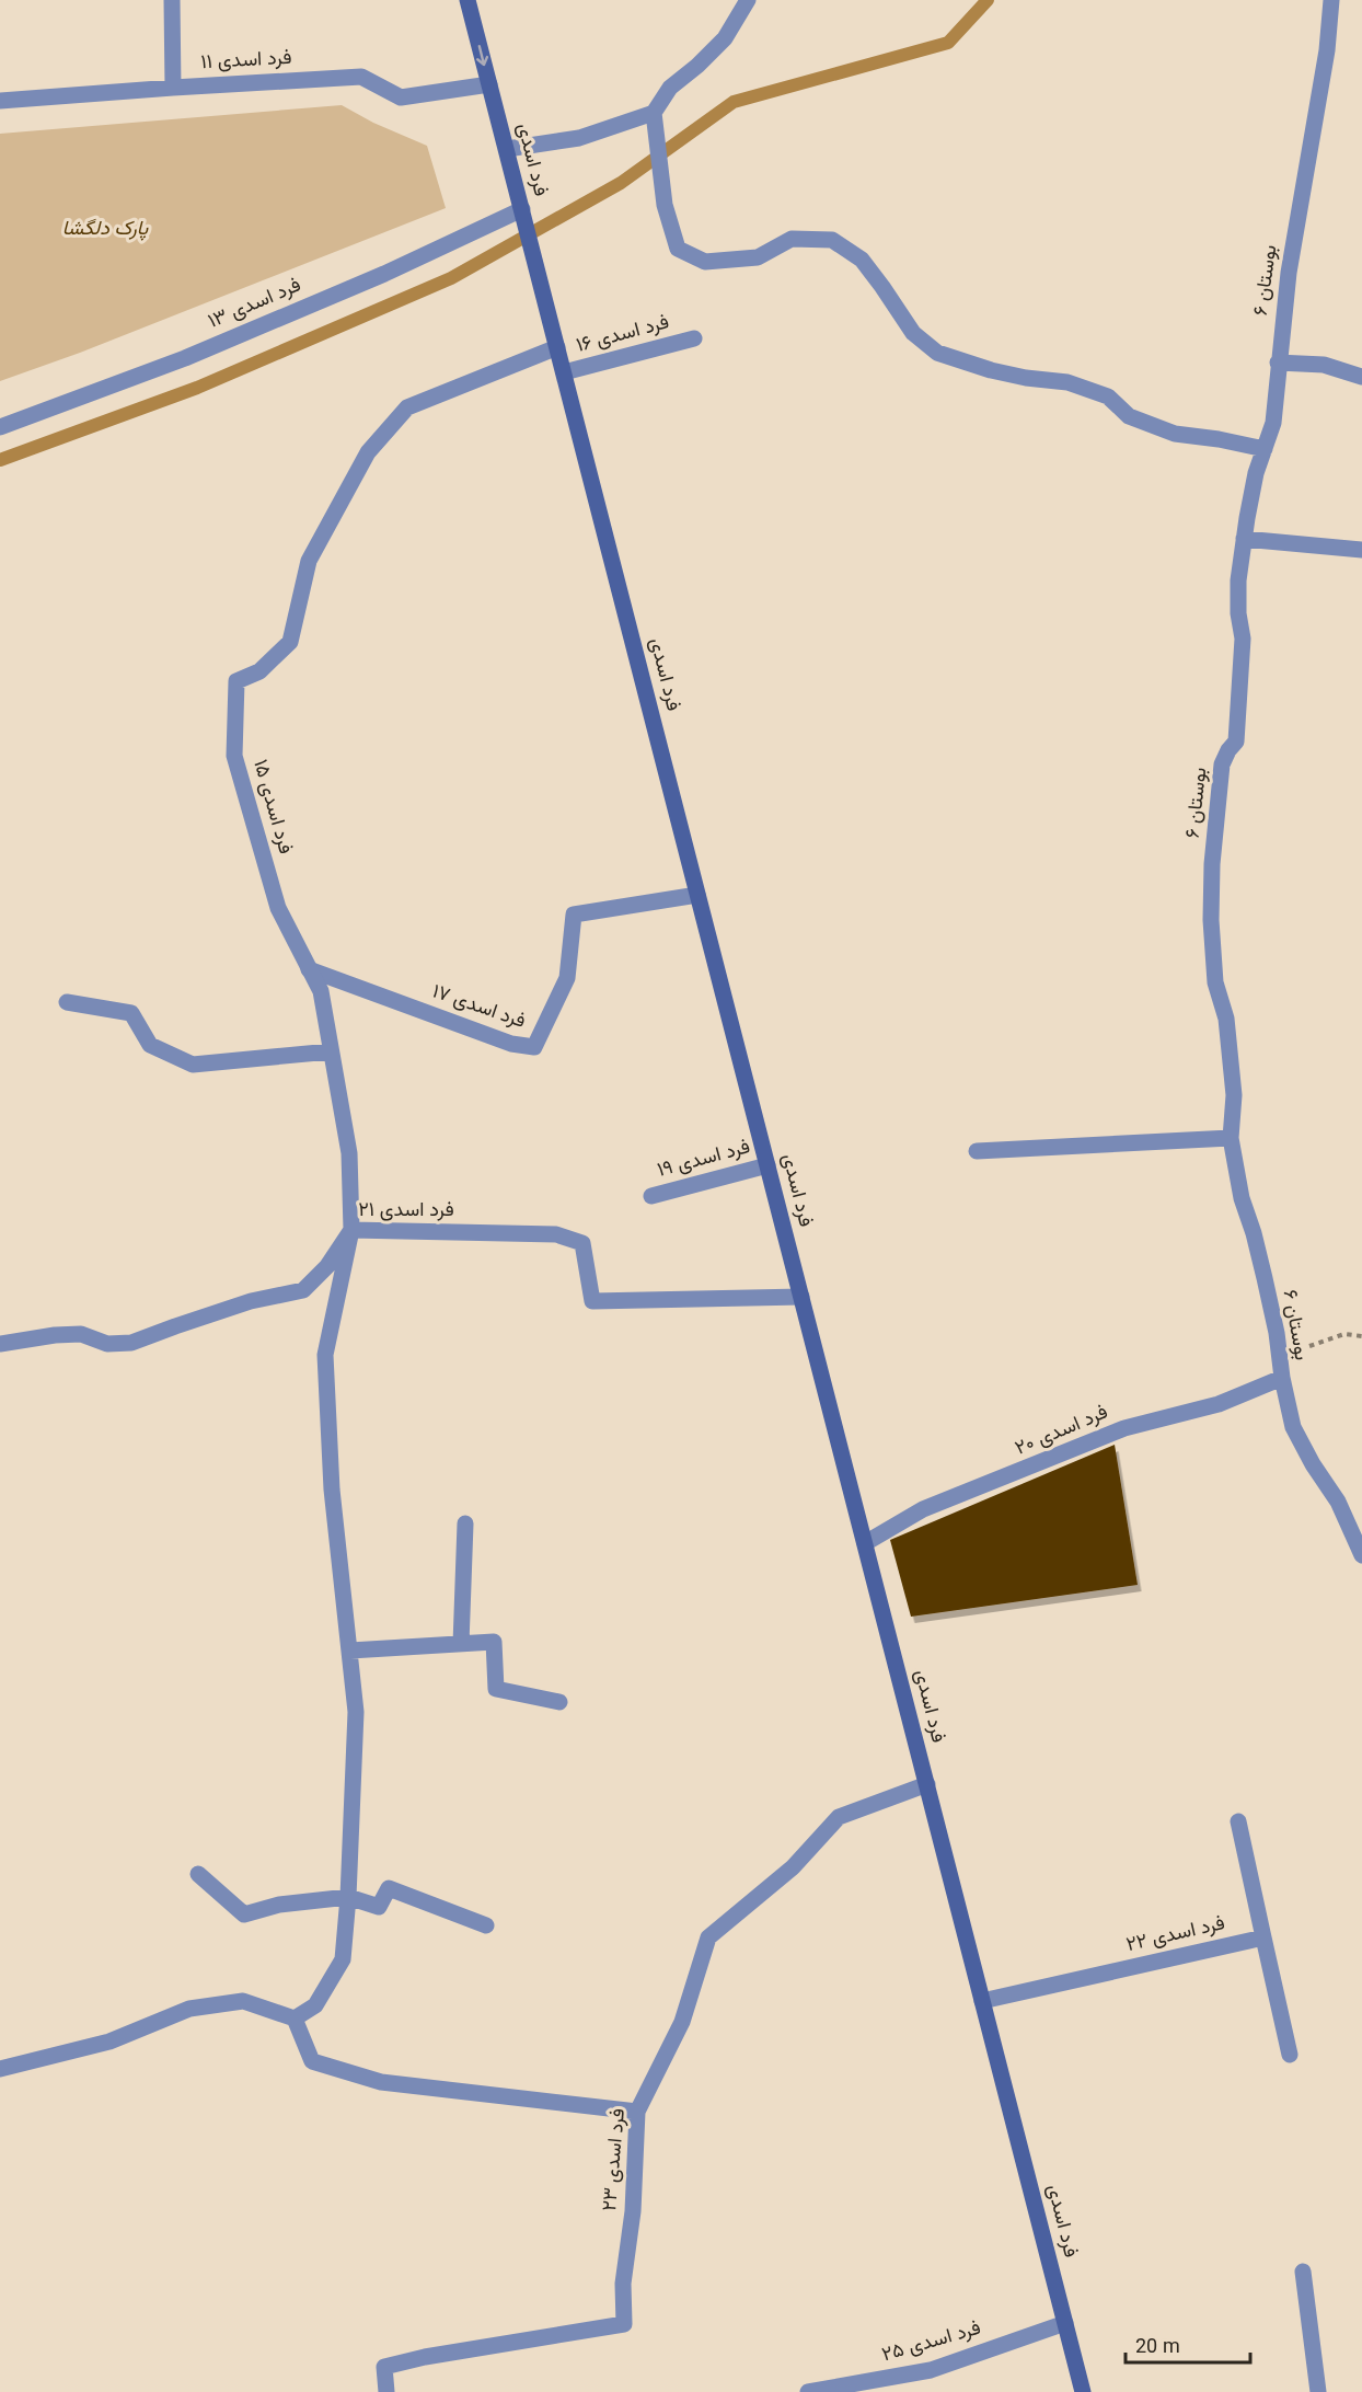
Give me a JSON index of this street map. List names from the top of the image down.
{
  "streets": {
    "main road": ["فرد اسدی"],
    "street": [
      "فرد اسدی ۱۱",
      "بوستان ۶",
      "فرد اسدی ۱۳",
      "فرد اسدی ۱۶",
      "فرد اسدی ۱۵",
      "فرد اسدی ۱۷",
      "فرد اسدی ۱۹",
      "فرد اسدی ۲۱",
      "فرد اسدی ۲۰",
      "فرد اسدی ۲۲",
      "فرد اسدی ۲۳",
      "فرد اسدی ۲۵"
    ]
  },
  "crossings": [
    ["فرد اسدی ۱۱", "فرد اسدی"],
    ["فرد اسدی", "فرد اسدی ۱۳"],
    ["فرد اسدی", "فرد اسدی ۱۶"],
    ["فرد اسدی", "فرد اسدی ۱۵"],
    ["فرد اسدی", "فرد اسدی ۱۷"],
    ["فرد اسدی", "فرد اسدی ۱۹"],
    ["فرد اسدی", "فرد اسدی ۲۱"],
    ["فرد اسدی", "فرد اسدی ۲۰"],
    ["فرد اسدی", "فرد اسدی ۲۲"],
    ["فرد اسدی", "فرد اسدی ۲۳"],
    ["فرد اسدی", "فرد اسدی ۲۵"],
    ["بوستان ۶", "فرد اسدی ۲۰"],
    ["فرد اسدی ۱۵", "فرد اسدی ۱۷"],
    ["فرد اسدی ۱۵", "فرد اسدی ۲۱"]
  ],
  "parks": ["پارک دلگشا"],
  "scale_bar": "20 m"
}
